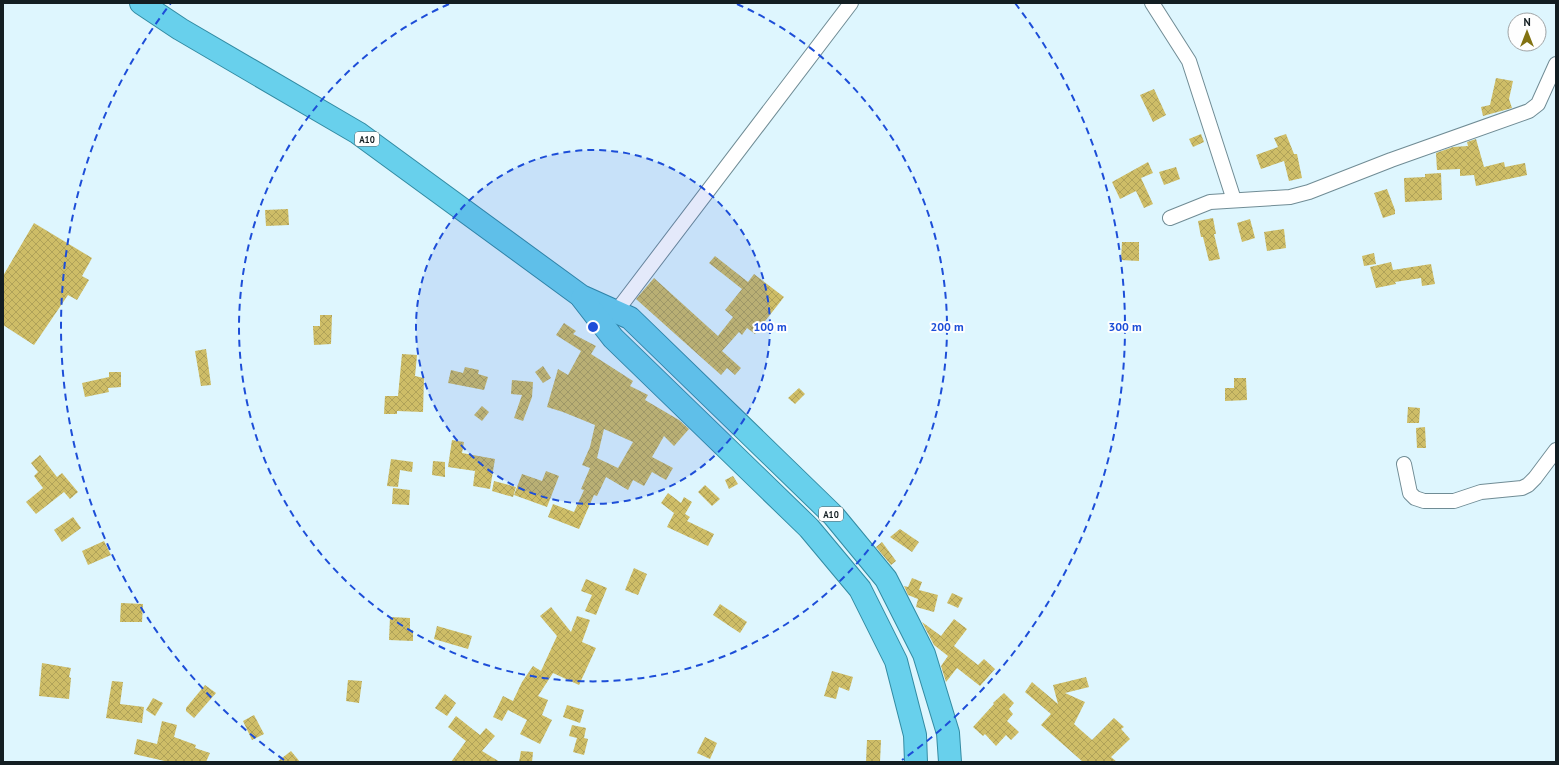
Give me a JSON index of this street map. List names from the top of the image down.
{
  "streets": {
    "highway": ["A10"]
  },
  "north": "top",
  "rings": ["100 m", "200 m", "300 m"]
}
